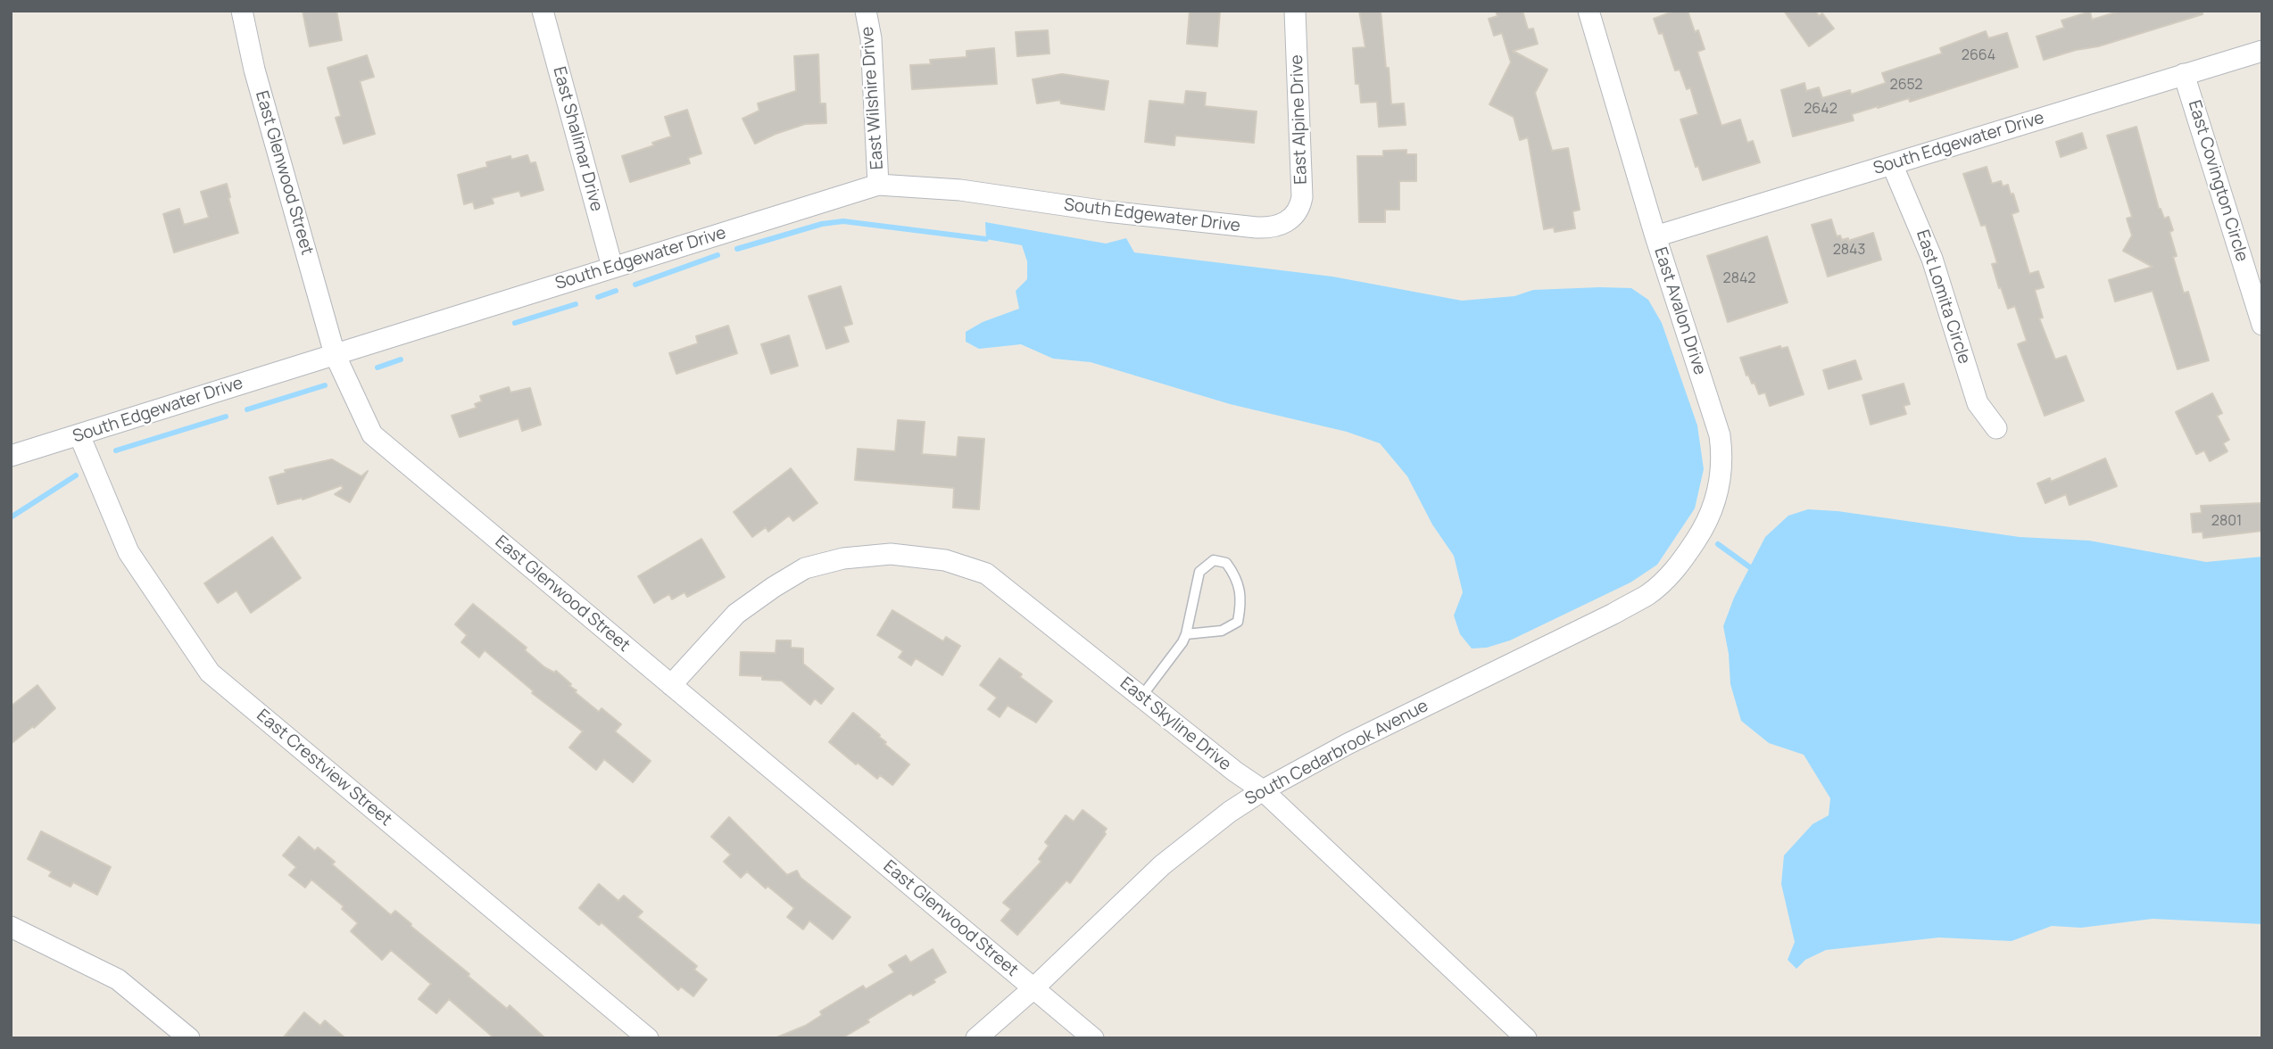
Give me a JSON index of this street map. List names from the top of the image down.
{
  "streets": {
    "street": [
      "East Wilshire Drive",
      "East Alpine Drive",
      "East Shalimar Drive",
      "South Edgewater Drive",
      "East Glenwood Street",
      "East Covington Circle",
      "East Lomita Circle",
      "East Avalon Drive",
      "East Skyline Drive",
      "South Cedarbrook Avenue",
      "East Crestview Street"
    ]
  },
  "crossings": [
    ["East Wilshire Drive", "South Edgewater Drive"],
    ["East Alpine Drive", "South Edgewater Drive"],
    ["East Shalimar Drive", "South Edgewater Drive"],
    ["South Edgewater Drive", "East Glenwood Street"],
    ["South Edgewater Drive", "East Covington Circle"],
    ["South Edgewater Drive", "East Lomita Circle"],
    ["South Edgewater Drive", "East Avalon Drive"],
    ["South Edgewater Drive", "East Crestview Street"],
    ["East Glenwood Street", "East Skyline Drive"],
    ["East Glenwood Street", "South Cedarbrook Avenue"],
    ["East Avalon Drive", "South Cedarbrook Avenue"],
    ["East Skyline Drive", "South Cedarbrook Avenue"]
  ],
  "house_numbers": [
    "2664",
    "2652",
    "2642",
    "2843",
    "2842",
    "2801"
  ]
}
